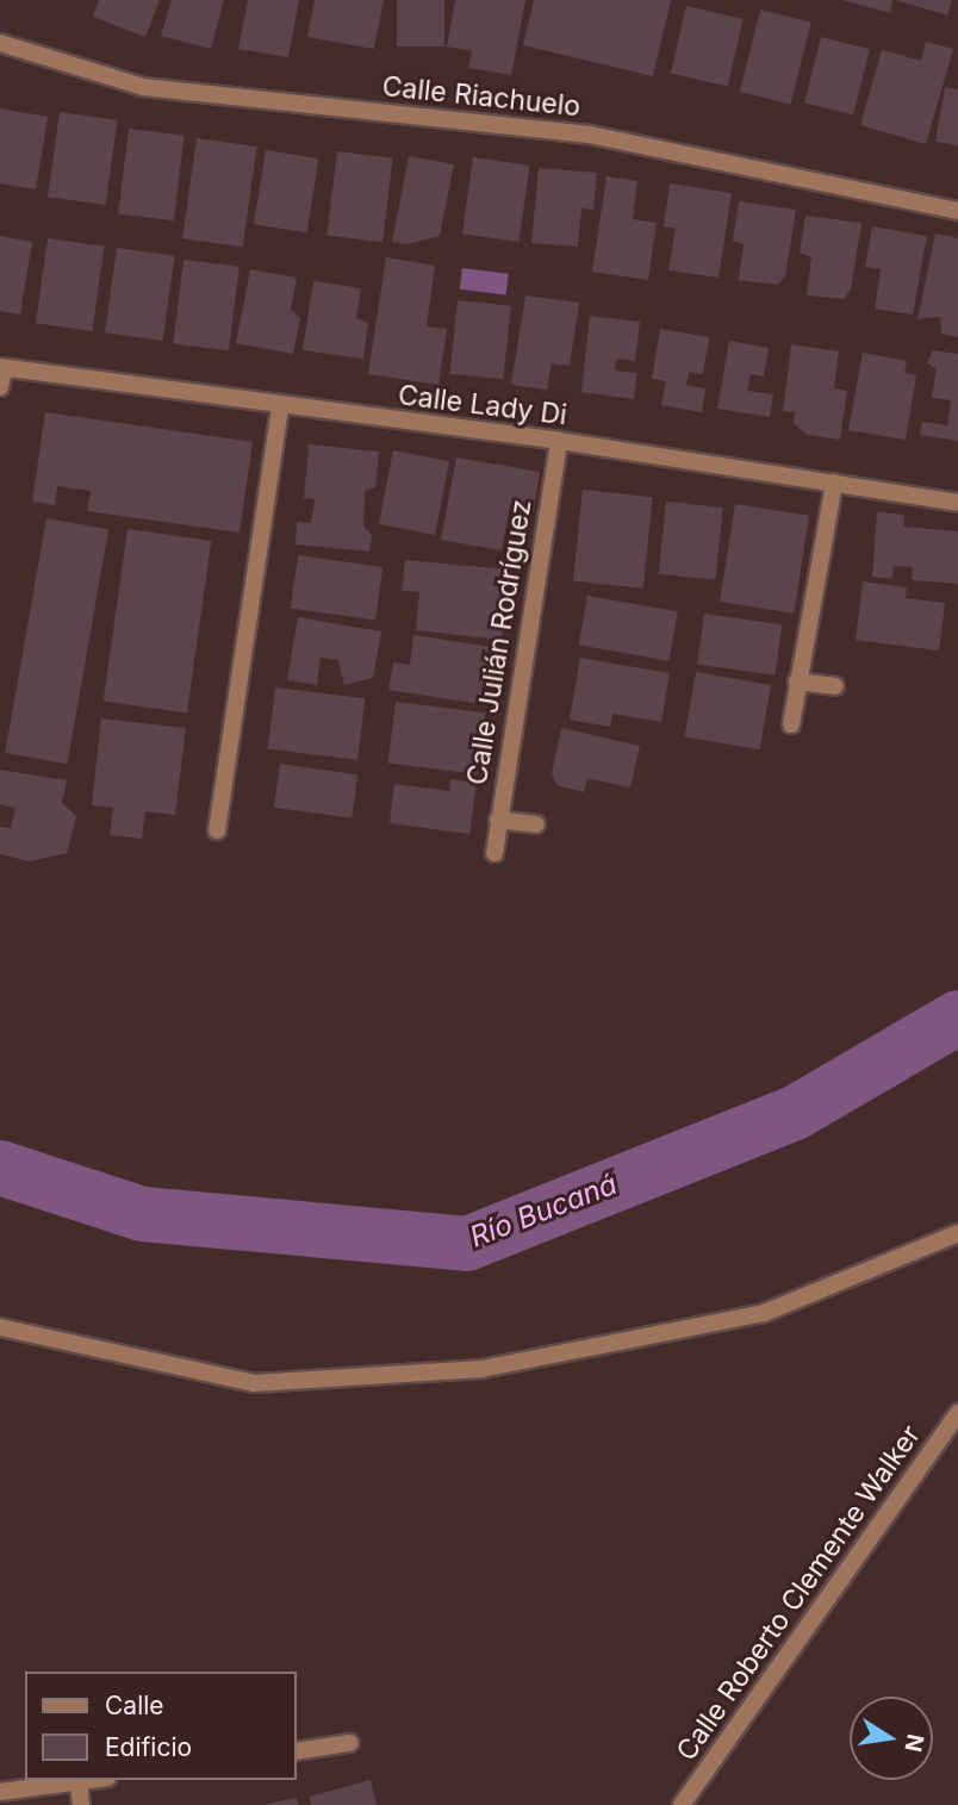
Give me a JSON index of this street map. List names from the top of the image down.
{
  "streets": {
    "street": [
      "Calle Riachuelo",
      "Calle Lady Di",
      "Calle Julián Rodríguez",
      "Calle Roberto Clemente Walker"
    ]
  },
  "crossings": [
    ["Calle Lady Di", "Calle Julián Rodríguez"]
  ],
  "water": ["Río Bucaná"],
  "legend": ["Calle", "Edificio"],
  "north": "right"
}
